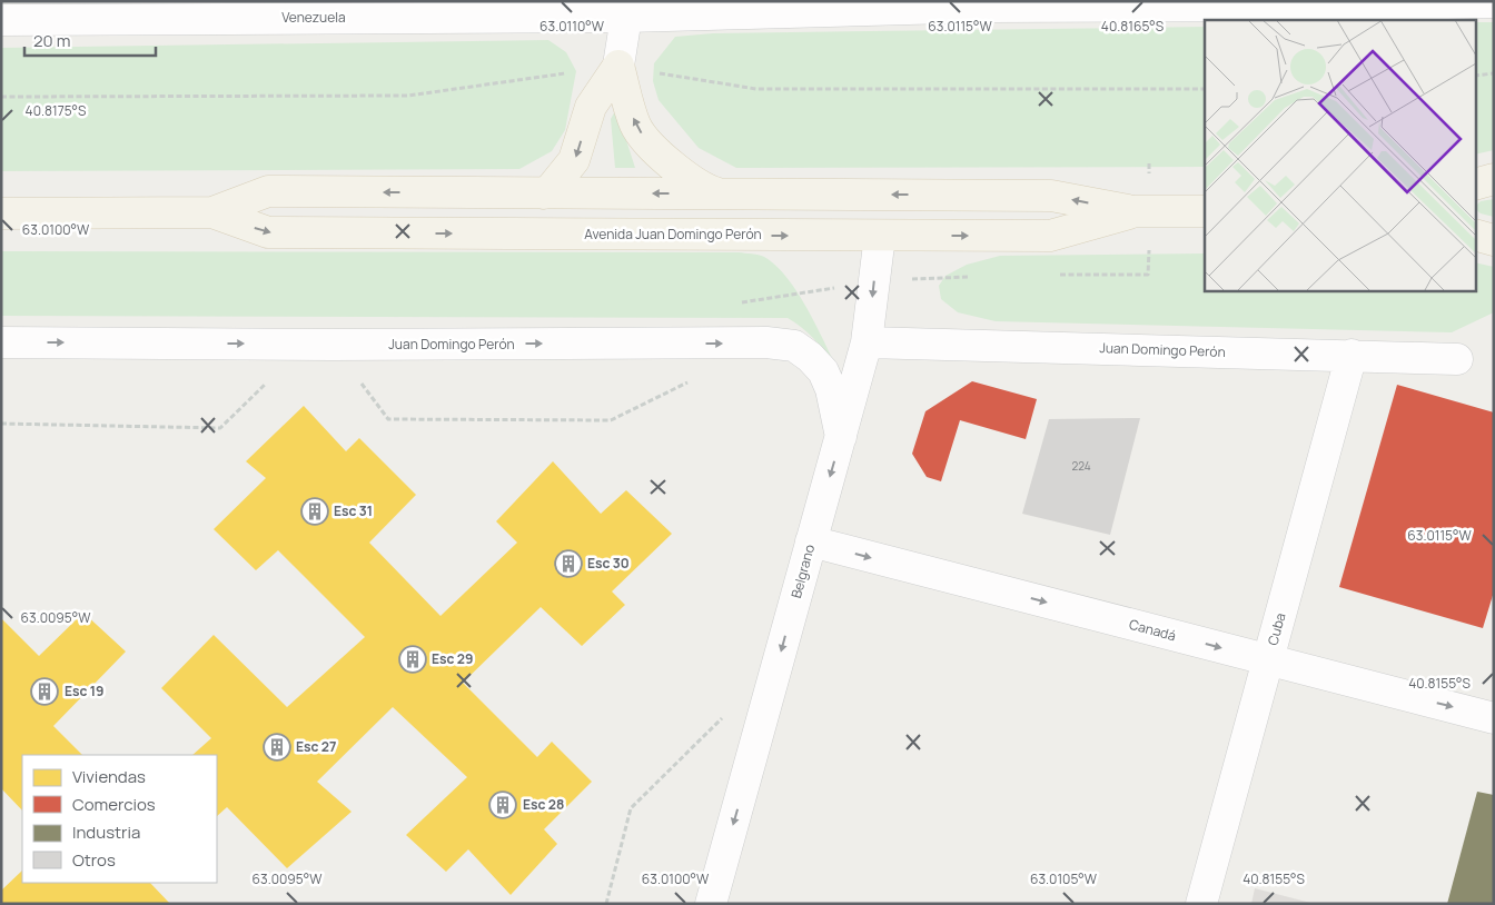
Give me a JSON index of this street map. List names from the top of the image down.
{
  "streets": {
    "main road": ["Avenida Juan Domingo Perón"],
    "street": [
      "Venezuela",
      "Juan Domingo Perón",
      "Belgrano",
      "Cuba",
      "Canadá"
    ]
  },
  "crossings": [
    ["Avenida Juan Domingo Perón", "Belgrano"],
    ["Juan Domingo Perón", "Belgrano"],
    ["Juan Domingo Perón", "Cuba"],
    ["Belgrano", "Canadá"],
    ["Cuba", "Canadá"]
  ],
  "one_way": ["Juan Domingo Perón", "Belgrano", "Canadá"],
  "places": {
    "building": [
      "Esc 31",
      "Esc 30",
      "Esc 29",
      "Esc 19",
      "Esc 27",
      "Esc 28"
    ]
  },
  "house_numbers": ["224"],
  "legend": [
    "Viviendas",
    "Comercios",
    "Industria",
    "Otros"
  ],
  "scale_bar": "20 m",
  "coordinates": [
    "63.0110°W",
    "63.0115°W",
    "40.8165°S",
    "40.8175°S",
    "63.0100°W",
    "63.0095°W",
    "40.8155°S",
    "63.0105°W"
  ]
}
